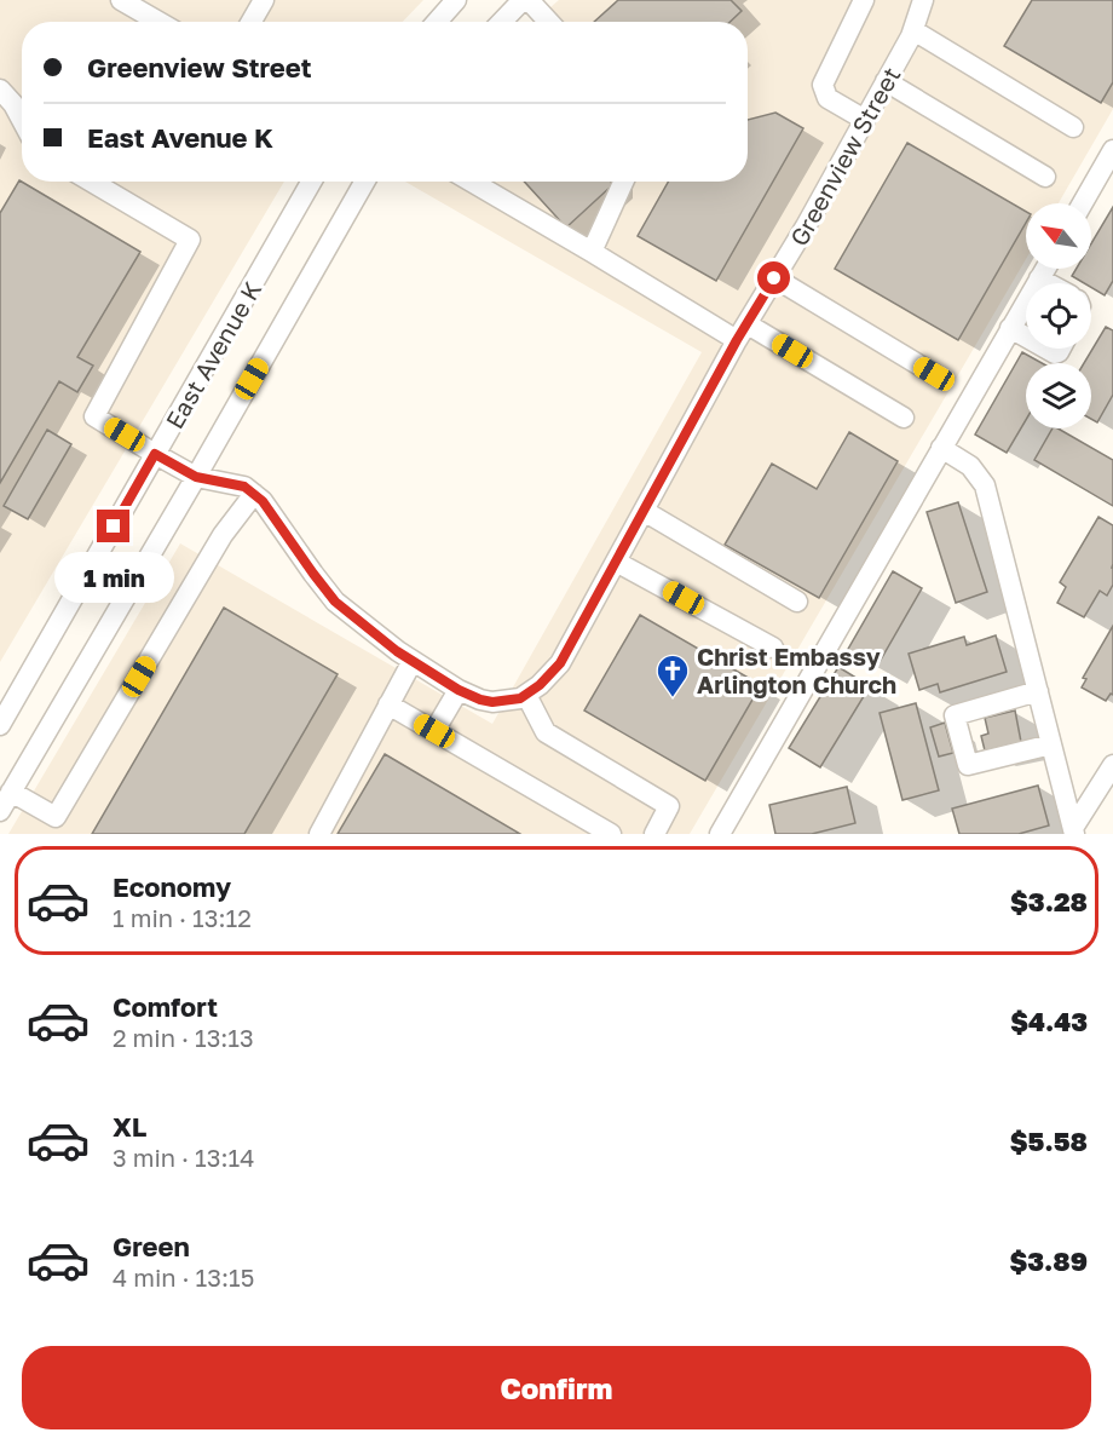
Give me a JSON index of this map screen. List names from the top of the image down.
{
  "streets": {
    "street": ["Greenview Street", "East Avenue K"]
  },
  "places": {
    "church": ["Christ Embassy Arlington Church"]
  },
  "north": "top left",
  "page": {
    "banner": ["Greenview Street", "East Avenue K"],
    "bubble": "1 min",
    "list": [
      {
        "name": "Economy",
        "note": "1 min · 13:12",
        "value": "$3.28"
      },
      {
        "name": "Comfort",
        "note": "2 min · 13:13",
        "value": "$4.43"
      },
      {
        "name": "XL",
        "note": "3 min · 13:14",
        "value": "$5.58"
      },
      {
        "name": "Green",
        "note": "4 min · 13:15",
        "value": "$3.89"
      }
    ],
    "buttons": "Confirm"
  }
}
